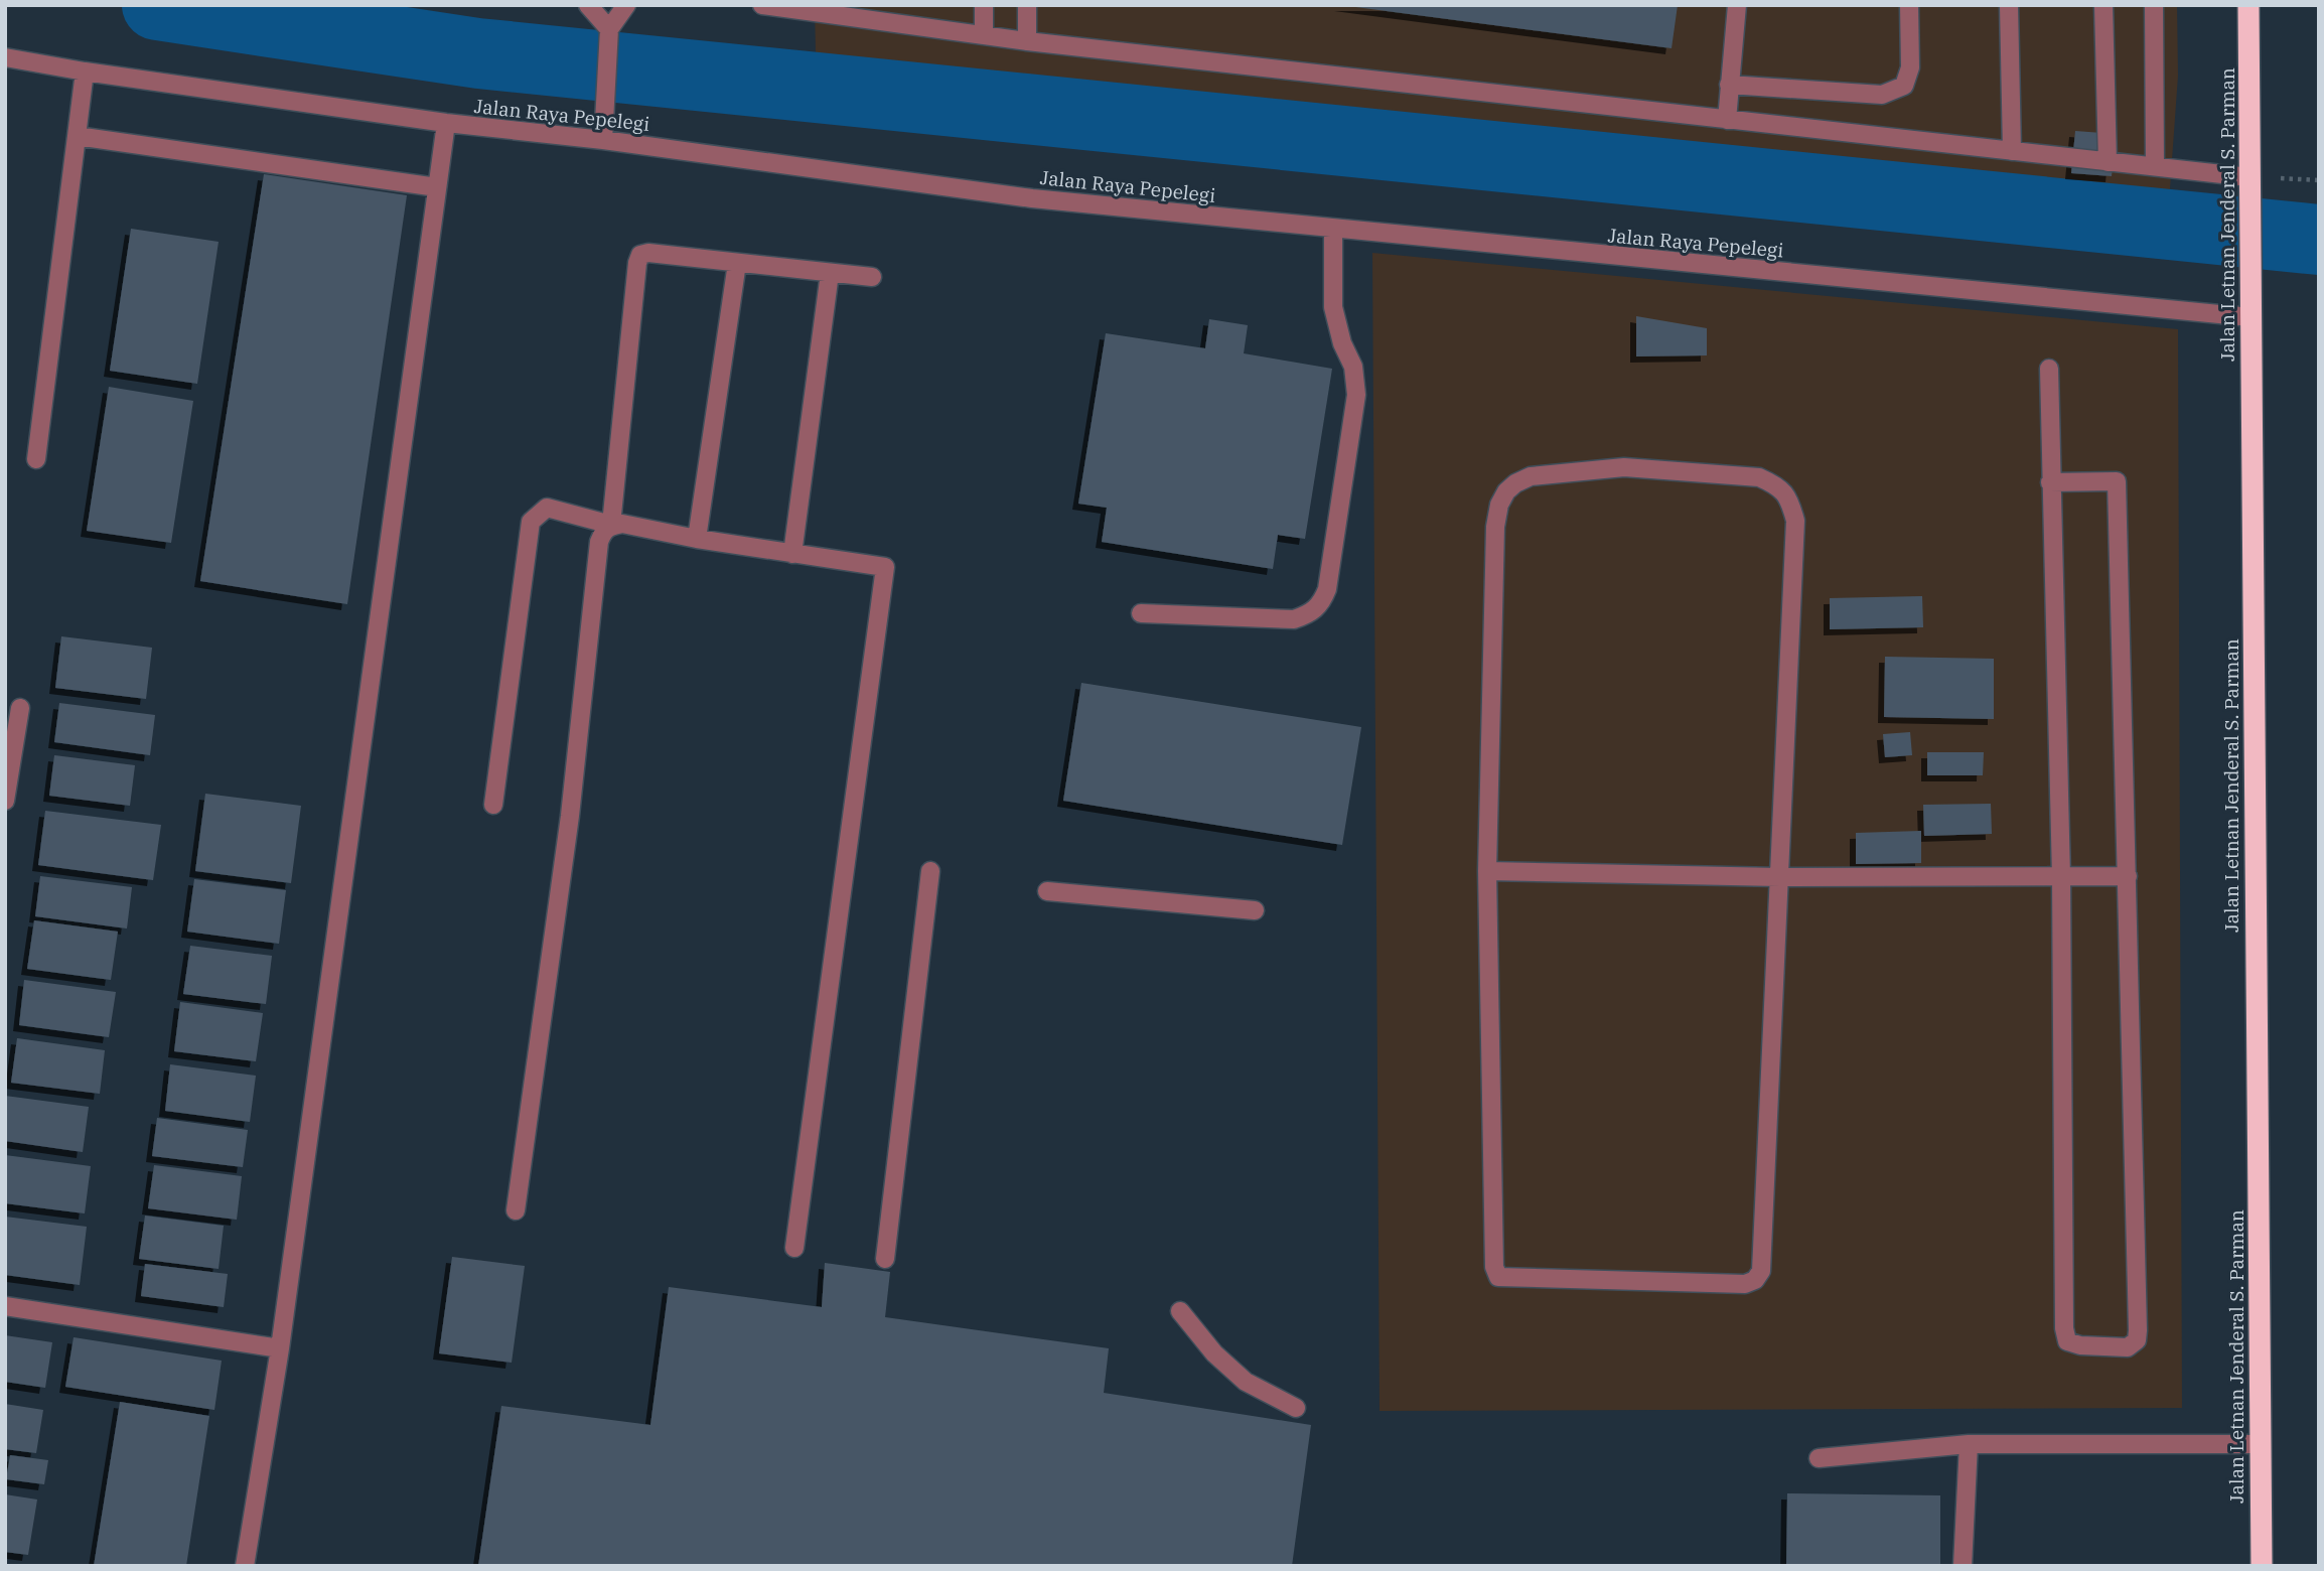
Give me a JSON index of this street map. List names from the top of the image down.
{
  "streets": {
    "highway": ["Jalan Letnan Jenderal S. Parman"],
    "street": ["Jalan Raya Pepelegi"]
  },
  "crossings": [
    ["Jalan Raya Pepelegi", "Jalan Letnan Jenderal S. Parman"]
  ]
}
